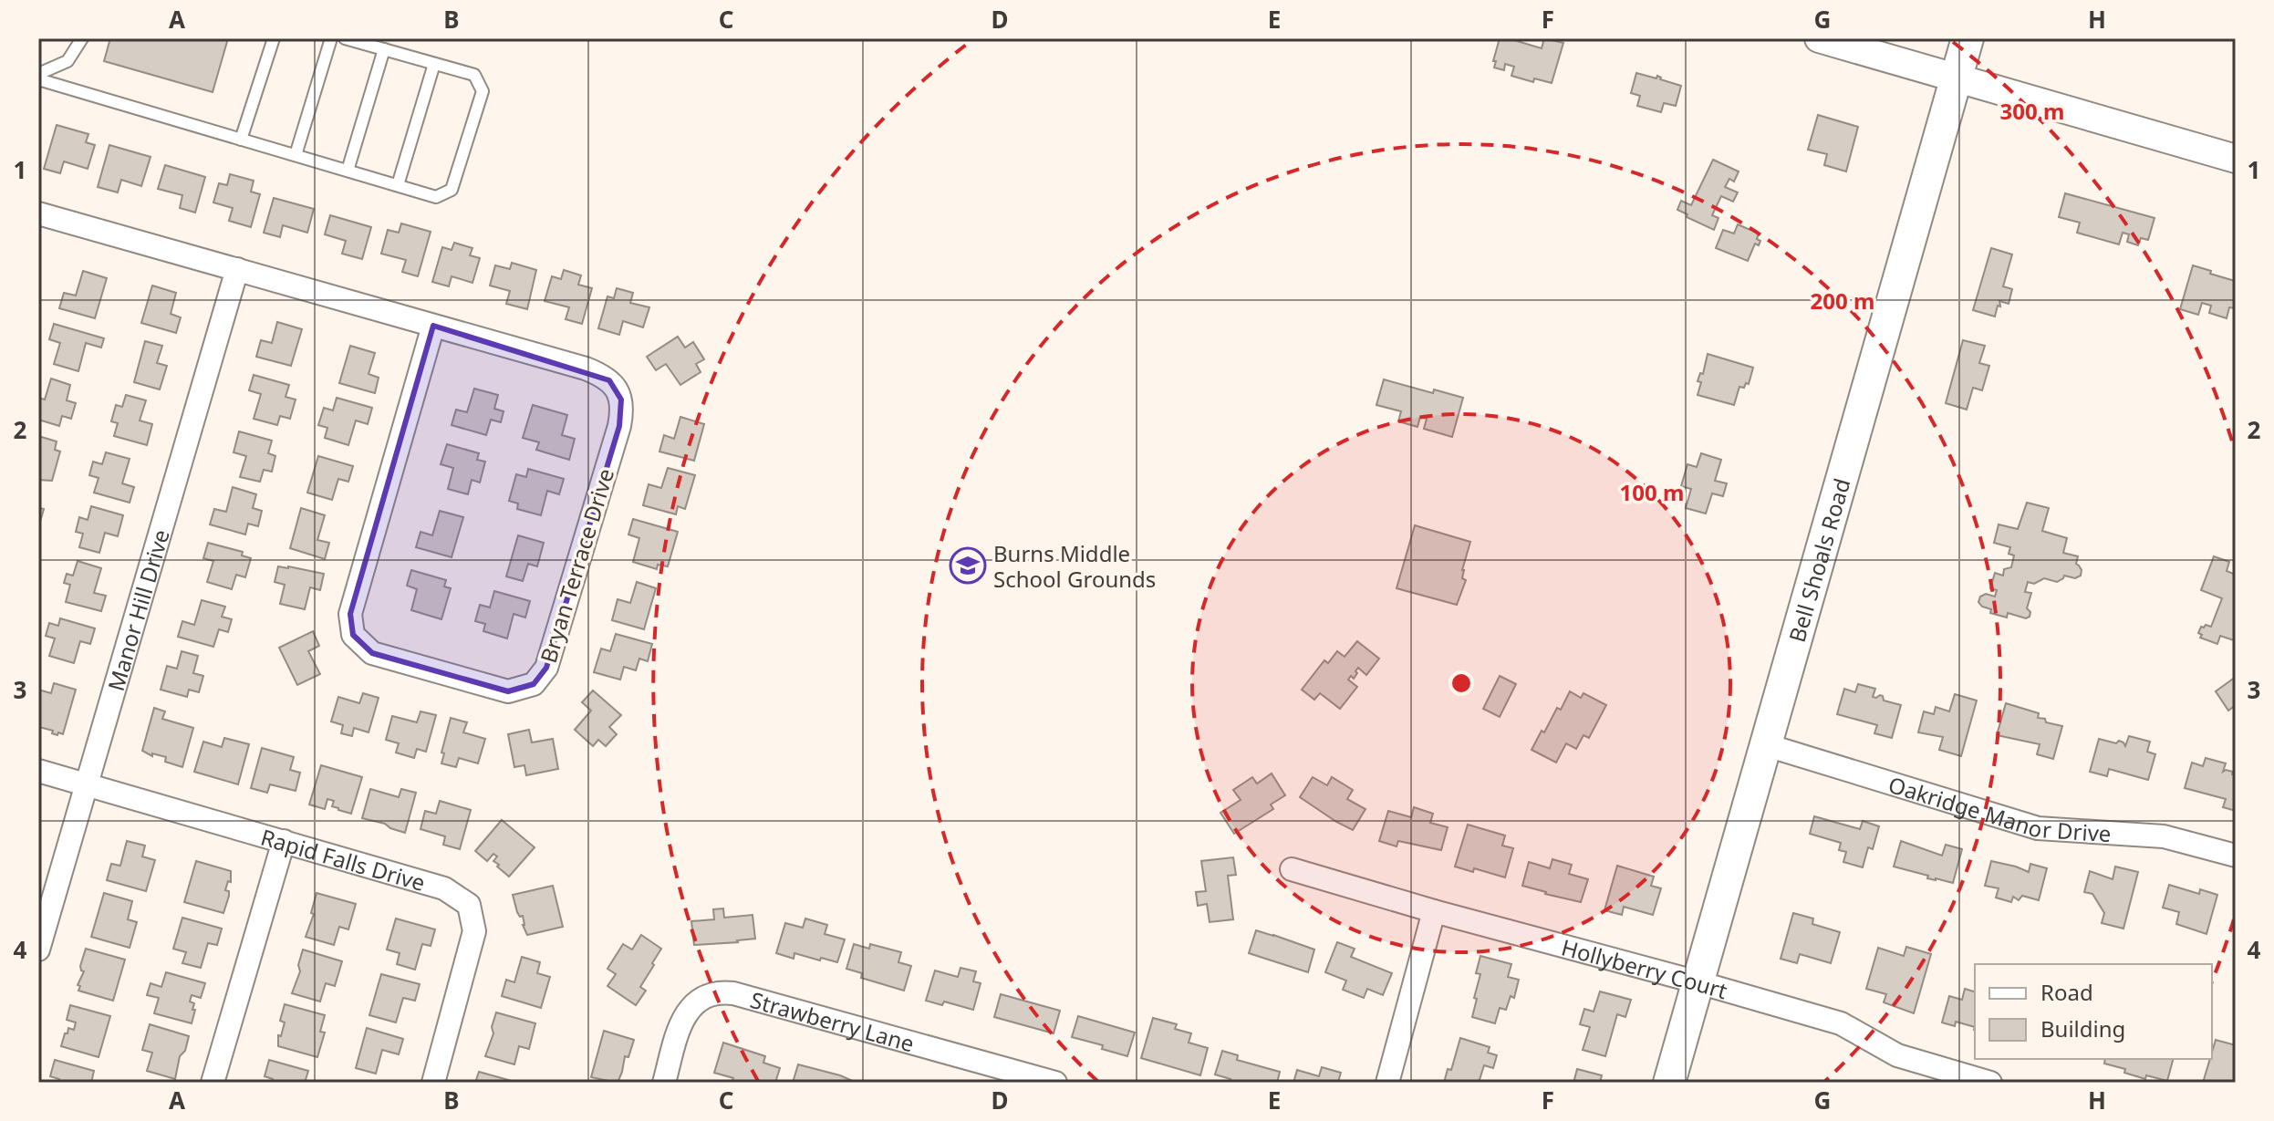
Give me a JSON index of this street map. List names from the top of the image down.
{
  "streets": {
    "main road": ["Bell Shoals Road"],
    "street": [
      "Bryan Terrace Drive",
      "Manor Hill Drive",
      "Oakridge Manor Drive",
      "Rapid Falls Drive",
      "Hollyberry Court",
      "Strawberry Lane"
    ]
  },
  "crossings": [
    ["Bell Shoals Road", "Oakridge Manor Drive"],
    ["Bell Shoals Road", "Hollyberry Court"],
    ["Bryan Terrace Drive", "Manor Hill Drive"],
    ["Manor Hill Drive", "Rapid Falls Drive"]
  ],
  "places": {
    "school or university": ["Burns Middle School Grounds"]
  },
  "legend": ["Road", "Building"],
  "grid": {
    "columns": [
      "A",
      "B",
      "C",
      "D",
      "E",
      "F",
      "G",
      "H"
    ],
    "rows": [
      "1",
      "2",
      "3",
      "4"
    ]
  },
  "rings": ["300 m", "200 m", "100 m"]
}
